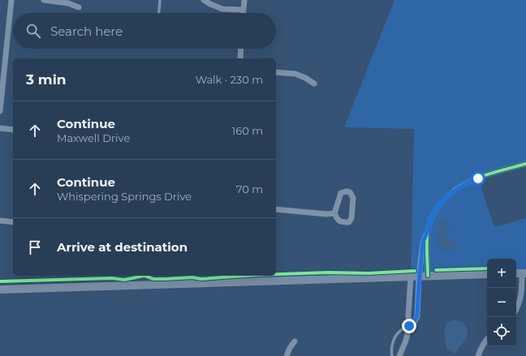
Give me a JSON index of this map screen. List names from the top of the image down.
{
  "page": {
    "search": "Search here",
    "heading": ["3 min", "Walk · 230 m"],
    "list": [
      ["Continue", "Maxwell Drive", "160 m"],
      ["Continue", "Whispering Springs Drive", "70 m"],
      "Arrive at destination"
    ],
    "map_buttons": ["+", "−"]
  }
}
